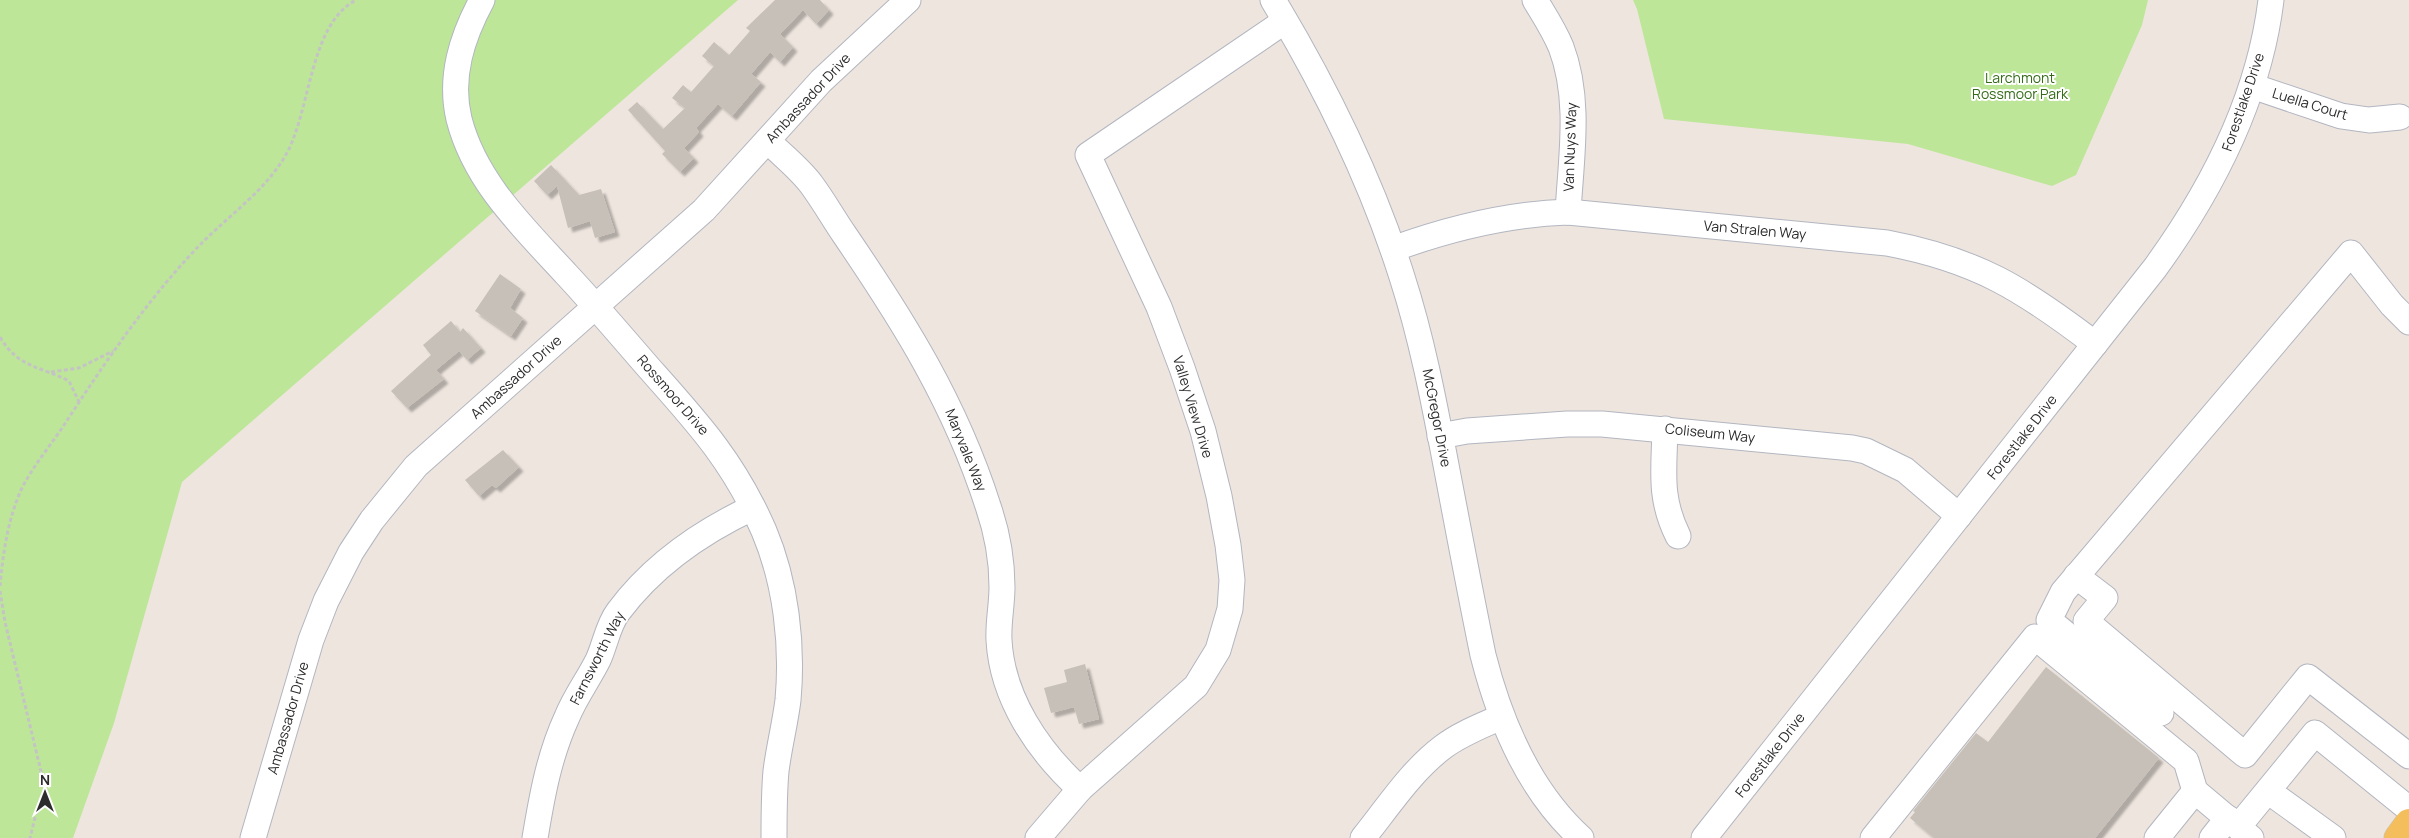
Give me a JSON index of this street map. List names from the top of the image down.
{
  "streets": {
    "street": [
      "Ambassador Drive",
      "Forestlake Drive",
      "Luella Court",
      "Van Nuys Way",
      "Van Stralen Way",
      "Rossmoor Drive",
      "Valley View Drive",
      "McGregor Drive",
      "Coliseum Way",
      "Maryvale Way",
      "Farnsworth Way"
    ]
  },
  "crossings": [
    ["Ambassador Drive", "Rossmoor Drive"],
    ["Ambassador Drive", "Maryvale Way"],
    ["Forestlake Drive", "Luella Court"],
    ["Forestlake Drive", "Van Stralen Way"],
    ["Forestlake Drive", "Coliseum Way"],
    ["Van Nuys Way", "Van Stralen Way"],
    ["Van Stralen Way", "McGregor Drive"],
    ["Rossmoor Drive", "Farnsworth Way"],
    ["Valley View Drive", "McGregor Drive"],
    ["Valley View Drive", "Maryvale Way"],
    ["McGregor Drive", "Coliseum Way"]
  ],
  "parks": ["Larchmont Rossmoor Park"],
  "north": "top"
}
